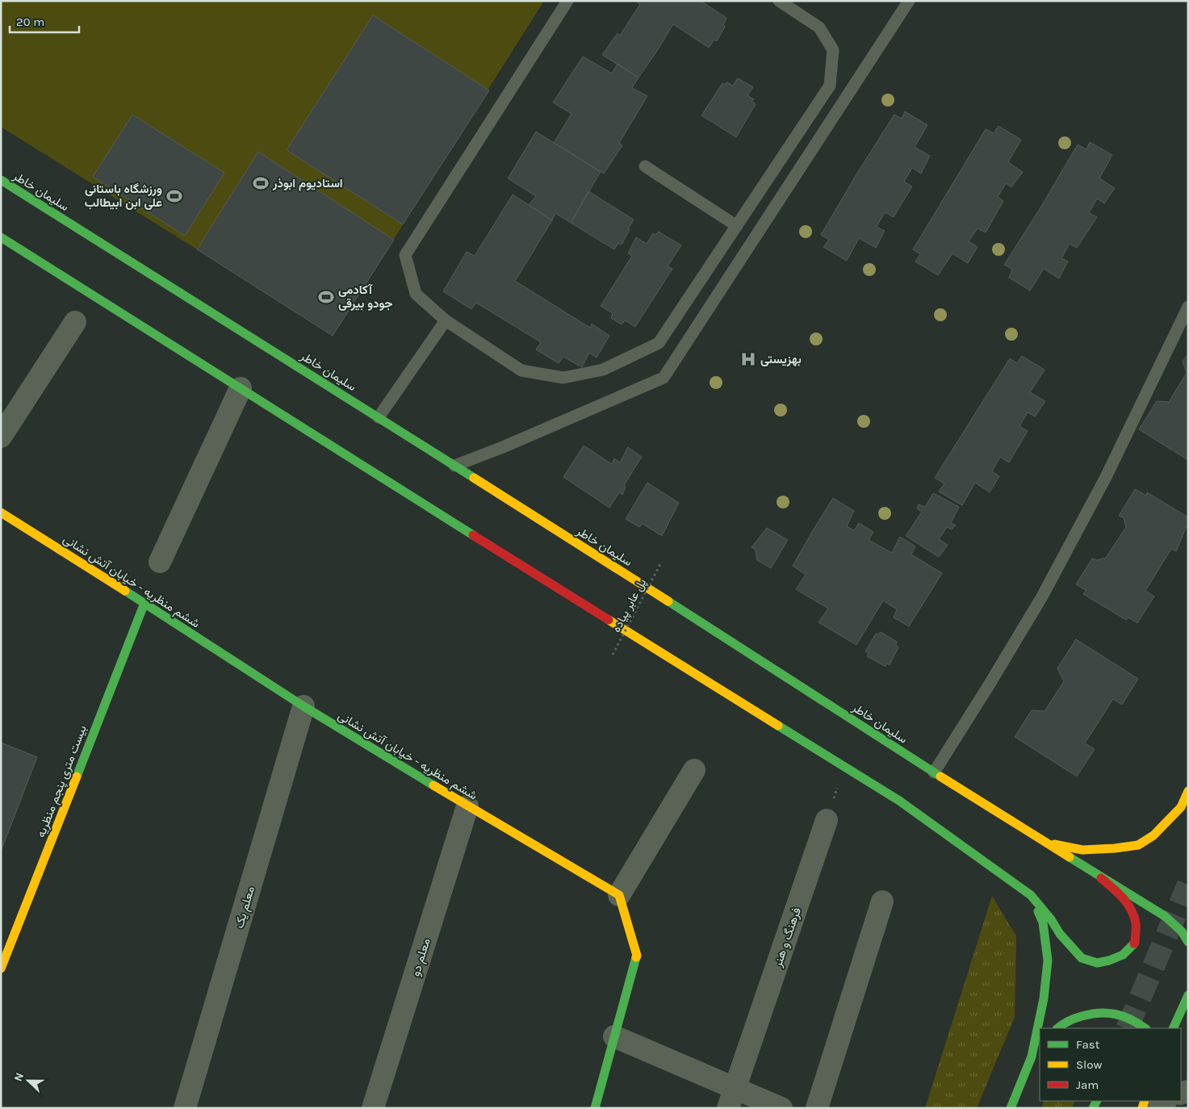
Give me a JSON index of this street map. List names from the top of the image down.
{
  "streets": {
    "main road": ["سلیمان خاطر", "ششم منظریه - خیابان آتش نشانی", "بیست متری پنجم منظریه"],
    "street": ["معلم یک", "فرهنگ و هنر", "معلم دو"],
    "path": ["پل عابر پیاده"]
  },
  "crossings": [
    ["ششم منظریه - خیابان آتش نشانی", "بیست متری پنجم منظریه"],
    ["ششم منظریه - خیابان آتش نشانی", "معلم یک"],
    ["ششم منظریه - خیابان آتش نشانی", "معلم دو"]
  ],
  "places": {
    "sports": ["استادیوم ابوذر", "ورزشگاه باستانی علی ابن ابیطالب", "آکادمی جودو بیرقی"],
    "hospital": ["بهزیستی"]
  },
  "legend": ["Fast", "Slow", "Jam"],
  "scale_bar": "20 m",
  "north": "left"
}
